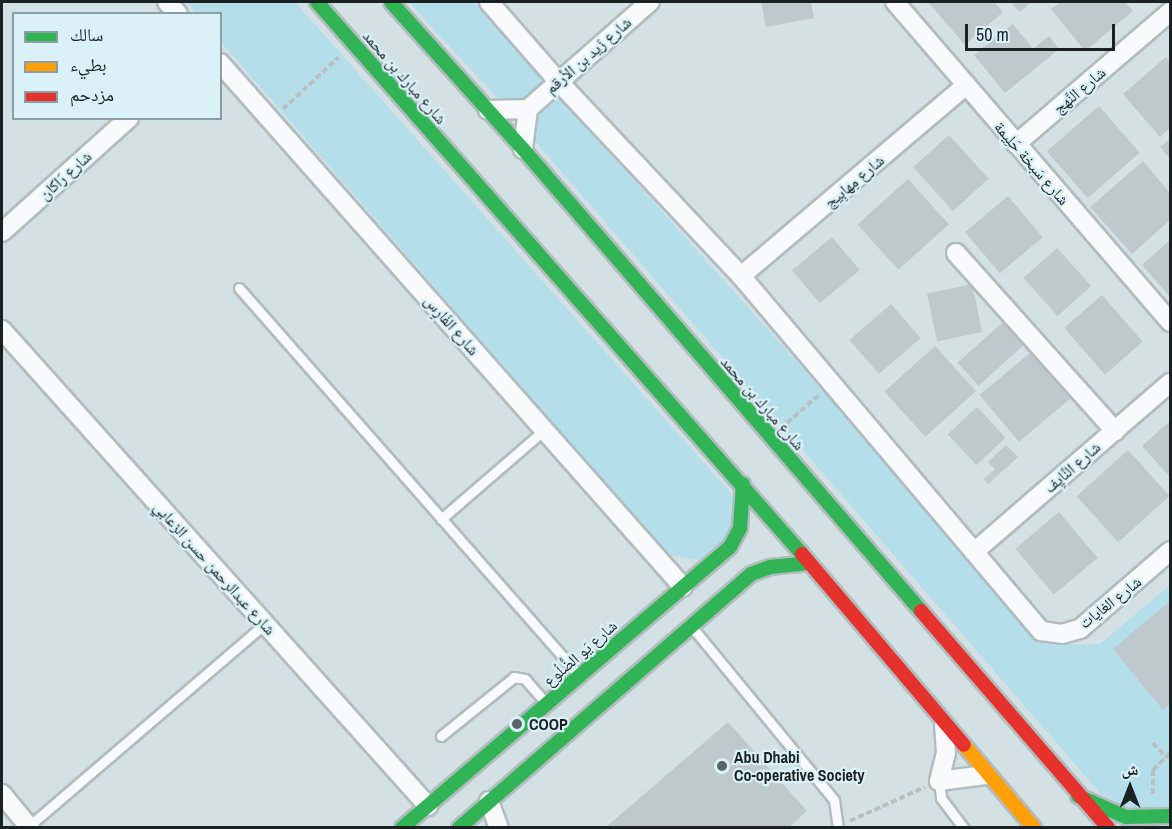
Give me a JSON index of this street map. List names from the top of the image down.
{
  "streets": {
    "main road": ["شارع مبارك بن محمد", "شارع يَو الضُّلُوع"],
    "street": [
      "شارع زَيد بن الأرقم",
      "شارع النَّهج",
      "شارع سَبخة حَلِيمة",
      "شارع رَاكان",
      "شارع مِهابِيج",
      "شارع الفَارِس",
      "شارع النَّايِف",
      "شارع عبدالرحمن حسن الزعابي",
      "شارع الغايات"
    ]
  },
  "crossings": [
    ["شارع مبارك بن محمد", "شارع يَو الضُّلُوع"],
    ["شارع النَّهج", "شارع سَبخة حَلِيمة"],
    ["شارع سَبخة حَلِيمة", "شارع مِهابِيج"],
    ["شارع الفَارِس", "شارع يَو الضُّلُوع"],
    ["شارع النَّايِف", "شارع الغايات"],
    ["شارع عبدالرحمن حسن الزعابي", "شارع يَو الضُّلُوع"]
  ],
  "places": ["COOP", "Abu Dhabi Co-operative Society"],
  "legend": ["سالك", "بطيء", "مزدحم"],
  "scale_bar": "50 m",
  "north": "top"
}
